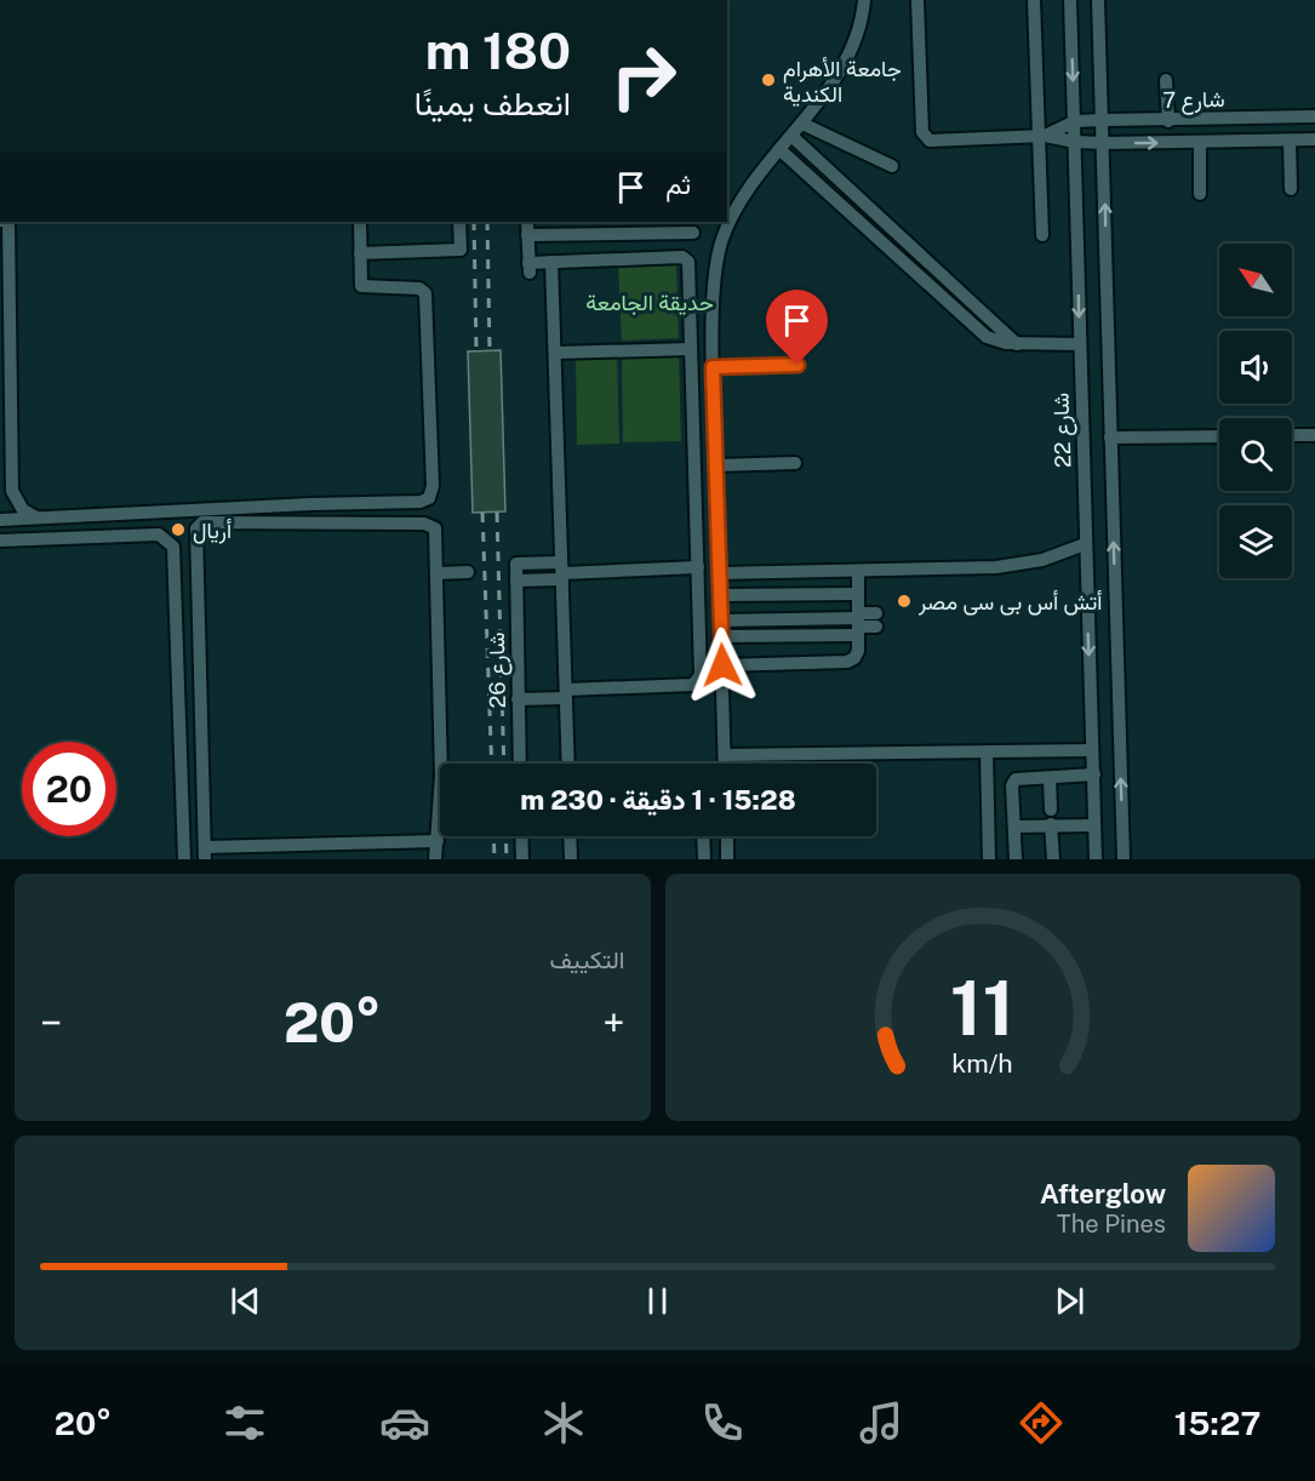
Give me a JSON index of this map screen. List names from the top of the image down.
{
  "streets": {
    "street": ["شارع 7", "شارع 22", "شارع 26"]
  },
  "crossings": [
    ["شارع 7", "شارع 22"]
  ],
  "parks": ["حديقة الجامعة"],
  "places": ["جامعة الأهرام الكندية", "أريال", "أتش أس بى سى مصر"],
  "north": "top left",
  "page": {
    "turn": ["180 m", "انعطف يمينًا"],
    "then": "ثم",
    "limit": "20",
    "trip": "15:28 · 1 دقيقة · 230 m",
    "tile": "التكييف",
    "heat": ["−", "20°", "+"],
    "song": ["Afterglow", "The Pines"],
    "tabs": ["15:27", "20°"],
    "gauge": ["11", "km/h"]
  }
}
